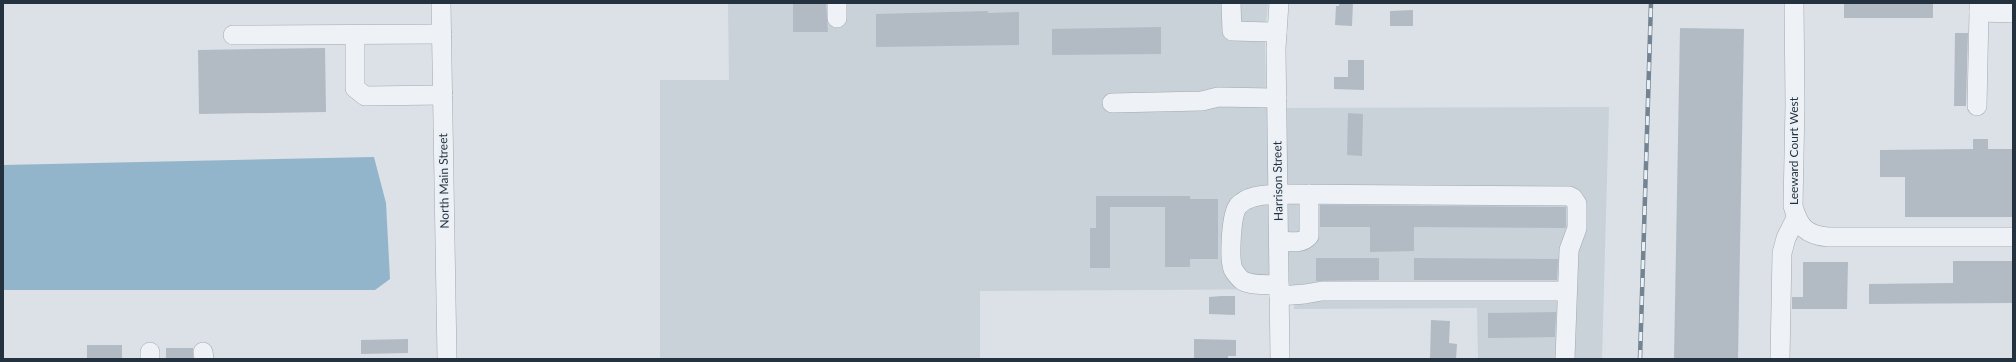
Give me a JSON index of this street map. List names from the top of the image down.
{
  "streets": {
    "street": ["Leeward Court West", "North Main Street", "Harrison Street"]
  }
}
